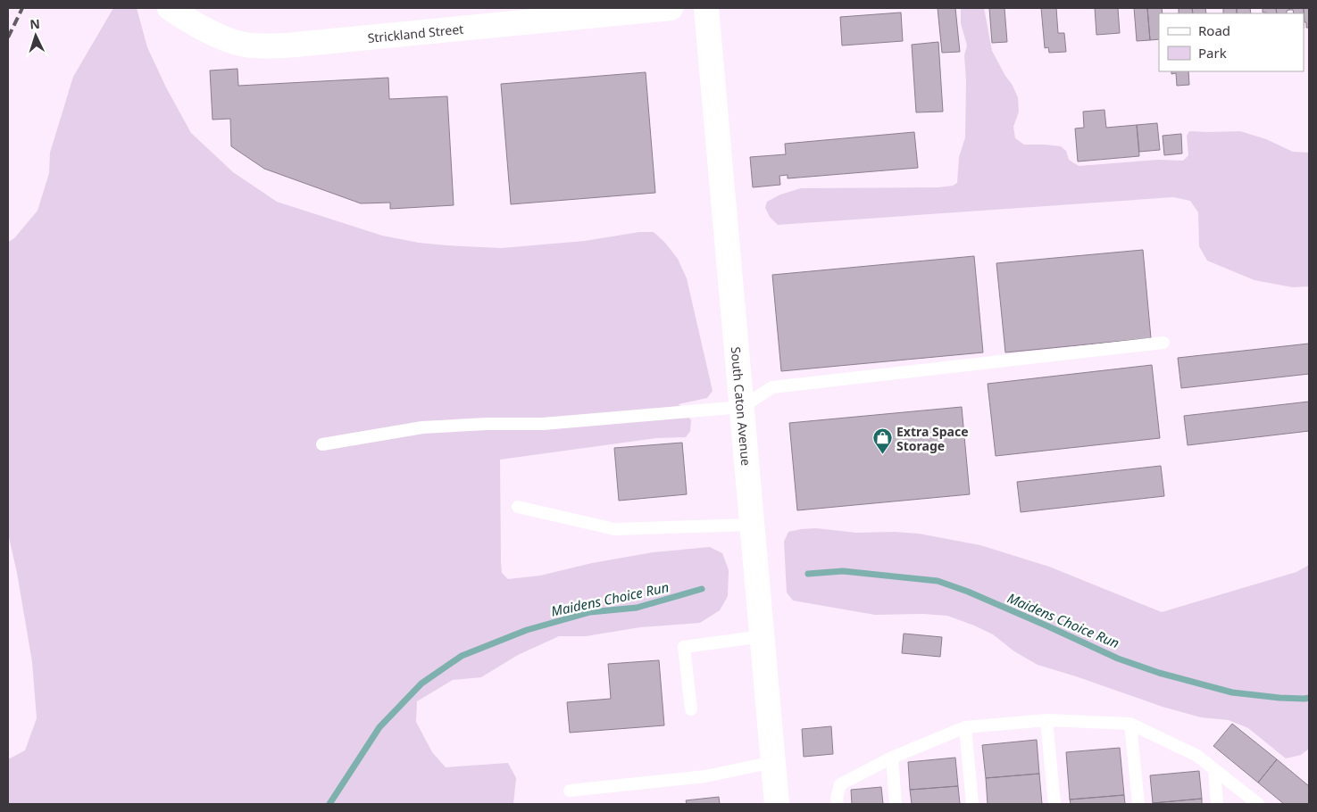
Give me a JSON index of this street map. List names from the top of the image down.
{
  "streets": {
    "main road": ["Strickland Street", "South Caton Avenue"]
  },
  "water": ["Maidens Choice Run"],
  "places": {
    "shop": ["Extra Space Storage"]
  },
  "legend": ["Road", "Park"],
  "north": "top"
}
